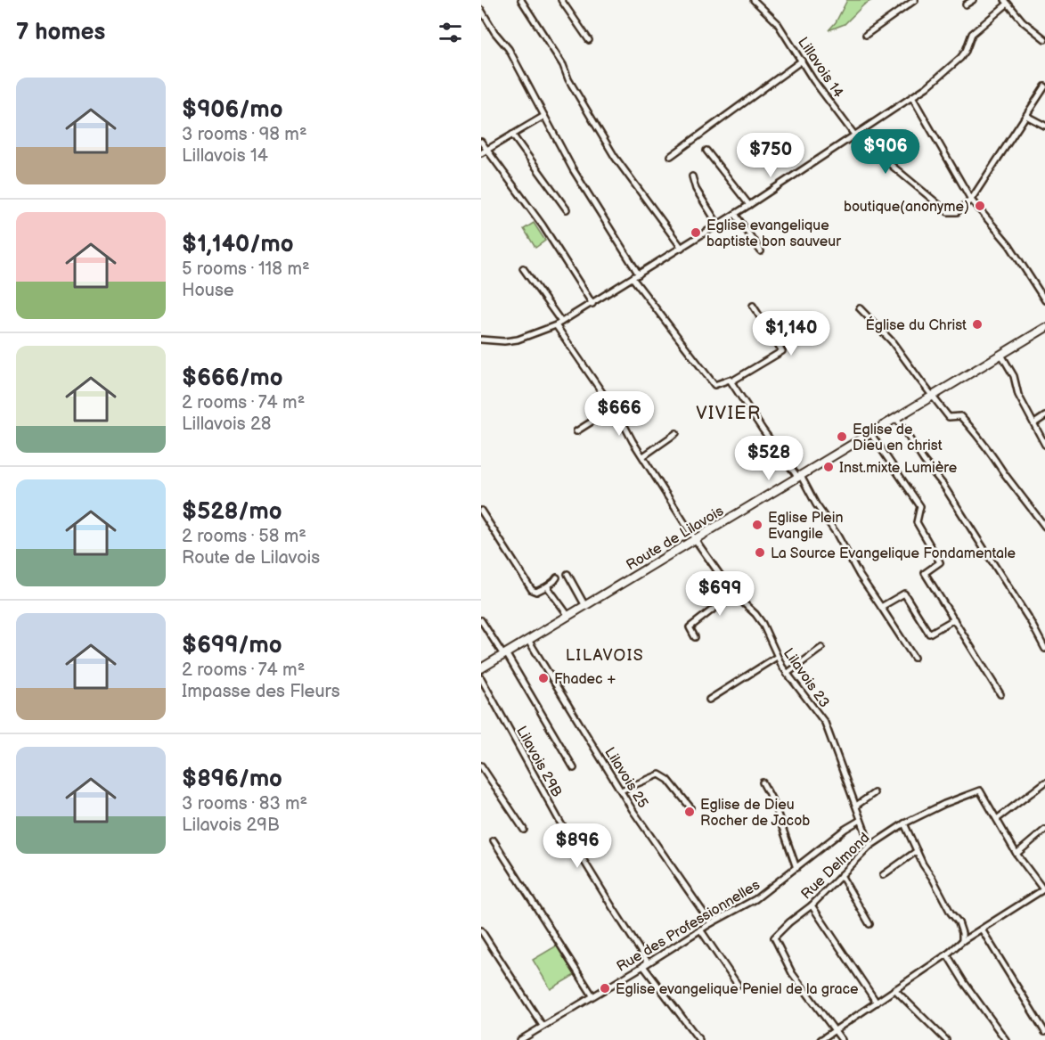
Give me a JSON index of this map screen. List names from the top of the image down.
{
  "streets": {
    "main road": ["Route de Lilavois"],
    "street": [
      "Lillavois 14",
      "Lilavois 23",
      "Lilavois 29B",
      "Lilavois 25",
      "Rue Delmond",
      "Rue des Professionnelles"
    ]
  },
  "crossings": [
    ["Route de Lilavois", "Lilavois 23"],
    ["Route de Lilavois", "Lilavois 25"],
    ["Lilavois 23", "Rue Delmond"],
    ["Lilavois 23", "Rue des Professionnelles"],
    ["Lilavois 29B", "Rue des Professionnelles"],
    ["Lilavois 25", "Rue des Professionnelles"]
  ],
  "districts": ["VIVIER", "LILAVOIS"],
  "places": [
    "boutique(anonyme)",
    "Eglise evangelique baptiste bon sauveur",
    "Église du Christ",
    "Eglise de Dieu en christ",
    "Inst.mixte Lumière",
    "Eglise Plein Evangile",
    "La Source Evangelique Fondamentale",
    "Fhadec +",
    "Eglise de Dieu Rocher de Jacob",
    "Eglise evangelique Peniel de la grace"
  ],
  "page": {
    "heading": "7 homes",
    "list": [
      {
        "name": "$906/mo",
        "note": "3 rooms · 98 m² · Lillavois 14"
      },
      {
        "name": "$1,140/mo",
        "note": "5 rooms · 118 m² · House"
      },
      {
        "name": "$666/mo",
        "note": "2 rooms · 74 m² · Lillavois 28"
      },
      {
        "name": "$528/mo",
        "note": "2 rooms · 58 m² · Route de Lilavois"
      },
      {
        "name": "$699/mo",
        "note": "2 rooms · 74 m² · Impasse des Fleurs"
      },
      {
        "name": "$896/mo",
        "note": "3 rooms · 83 m² · Lilavois 29B"
      }
    ],
    "price": [
      "$906",
      "$750",
      "$1,140",
      "$666",
      "$528",
      "$699",
      "$896"
    ]
  }
}
